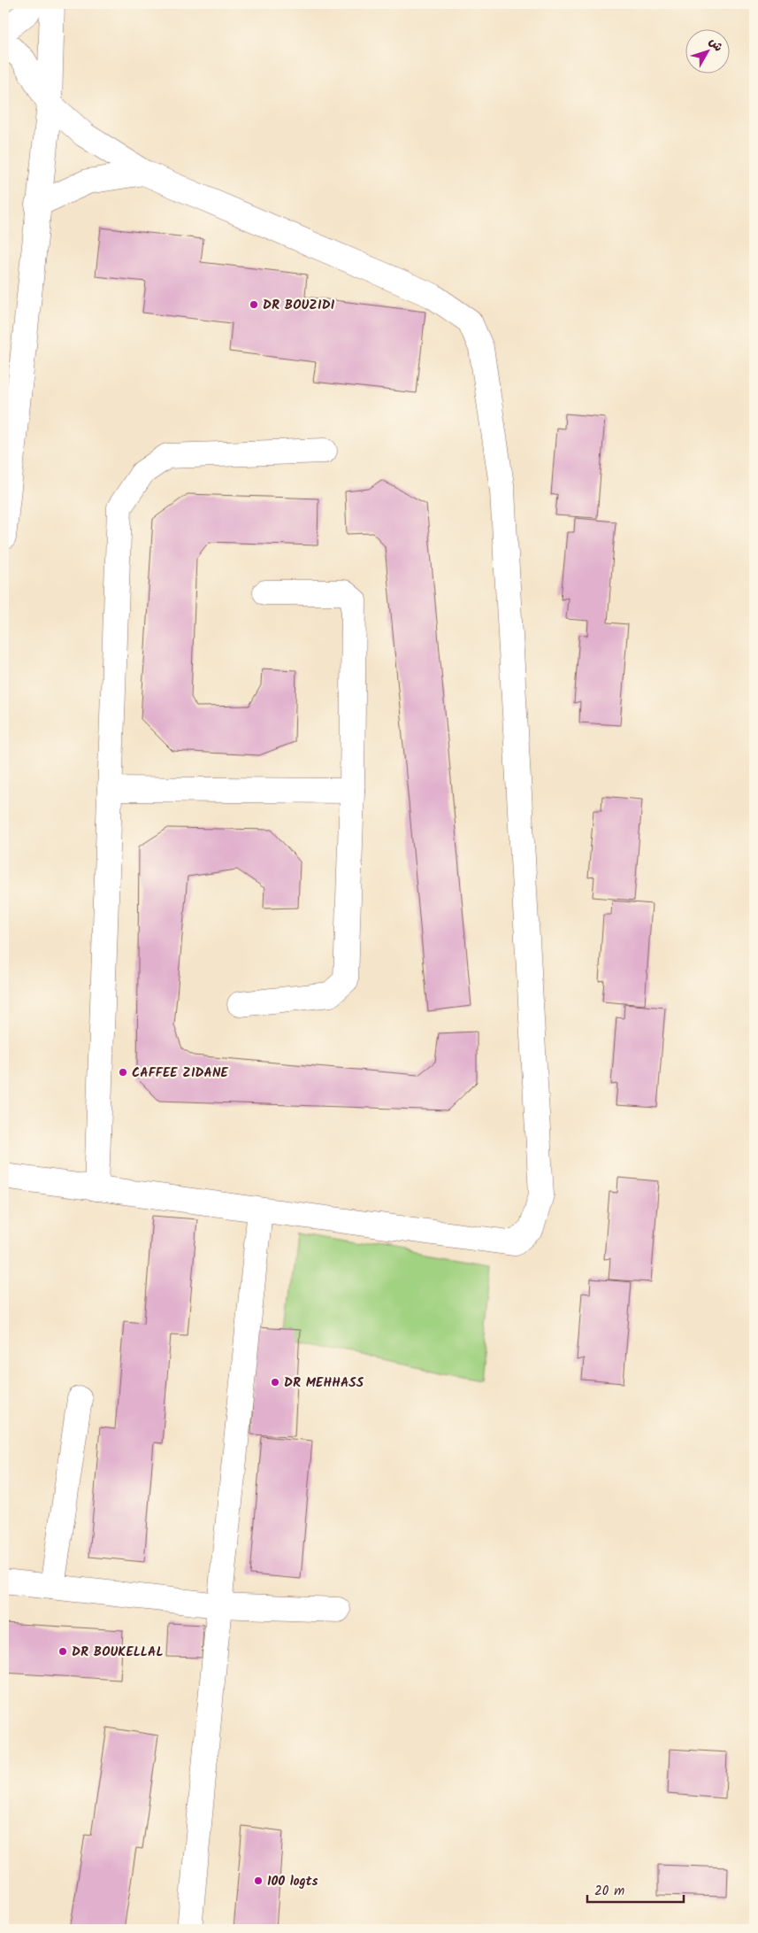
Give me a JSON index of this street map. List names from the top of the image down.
{
  "places": [
    "DR BOUZIDI",
    "CAFFEE ZIDANE",
    "DR MEHHASS",
    "DR BOUKELLAL",
    "100 logts"
  ],
  "scale_bar": "20 m",
  "north": "top right"
}
